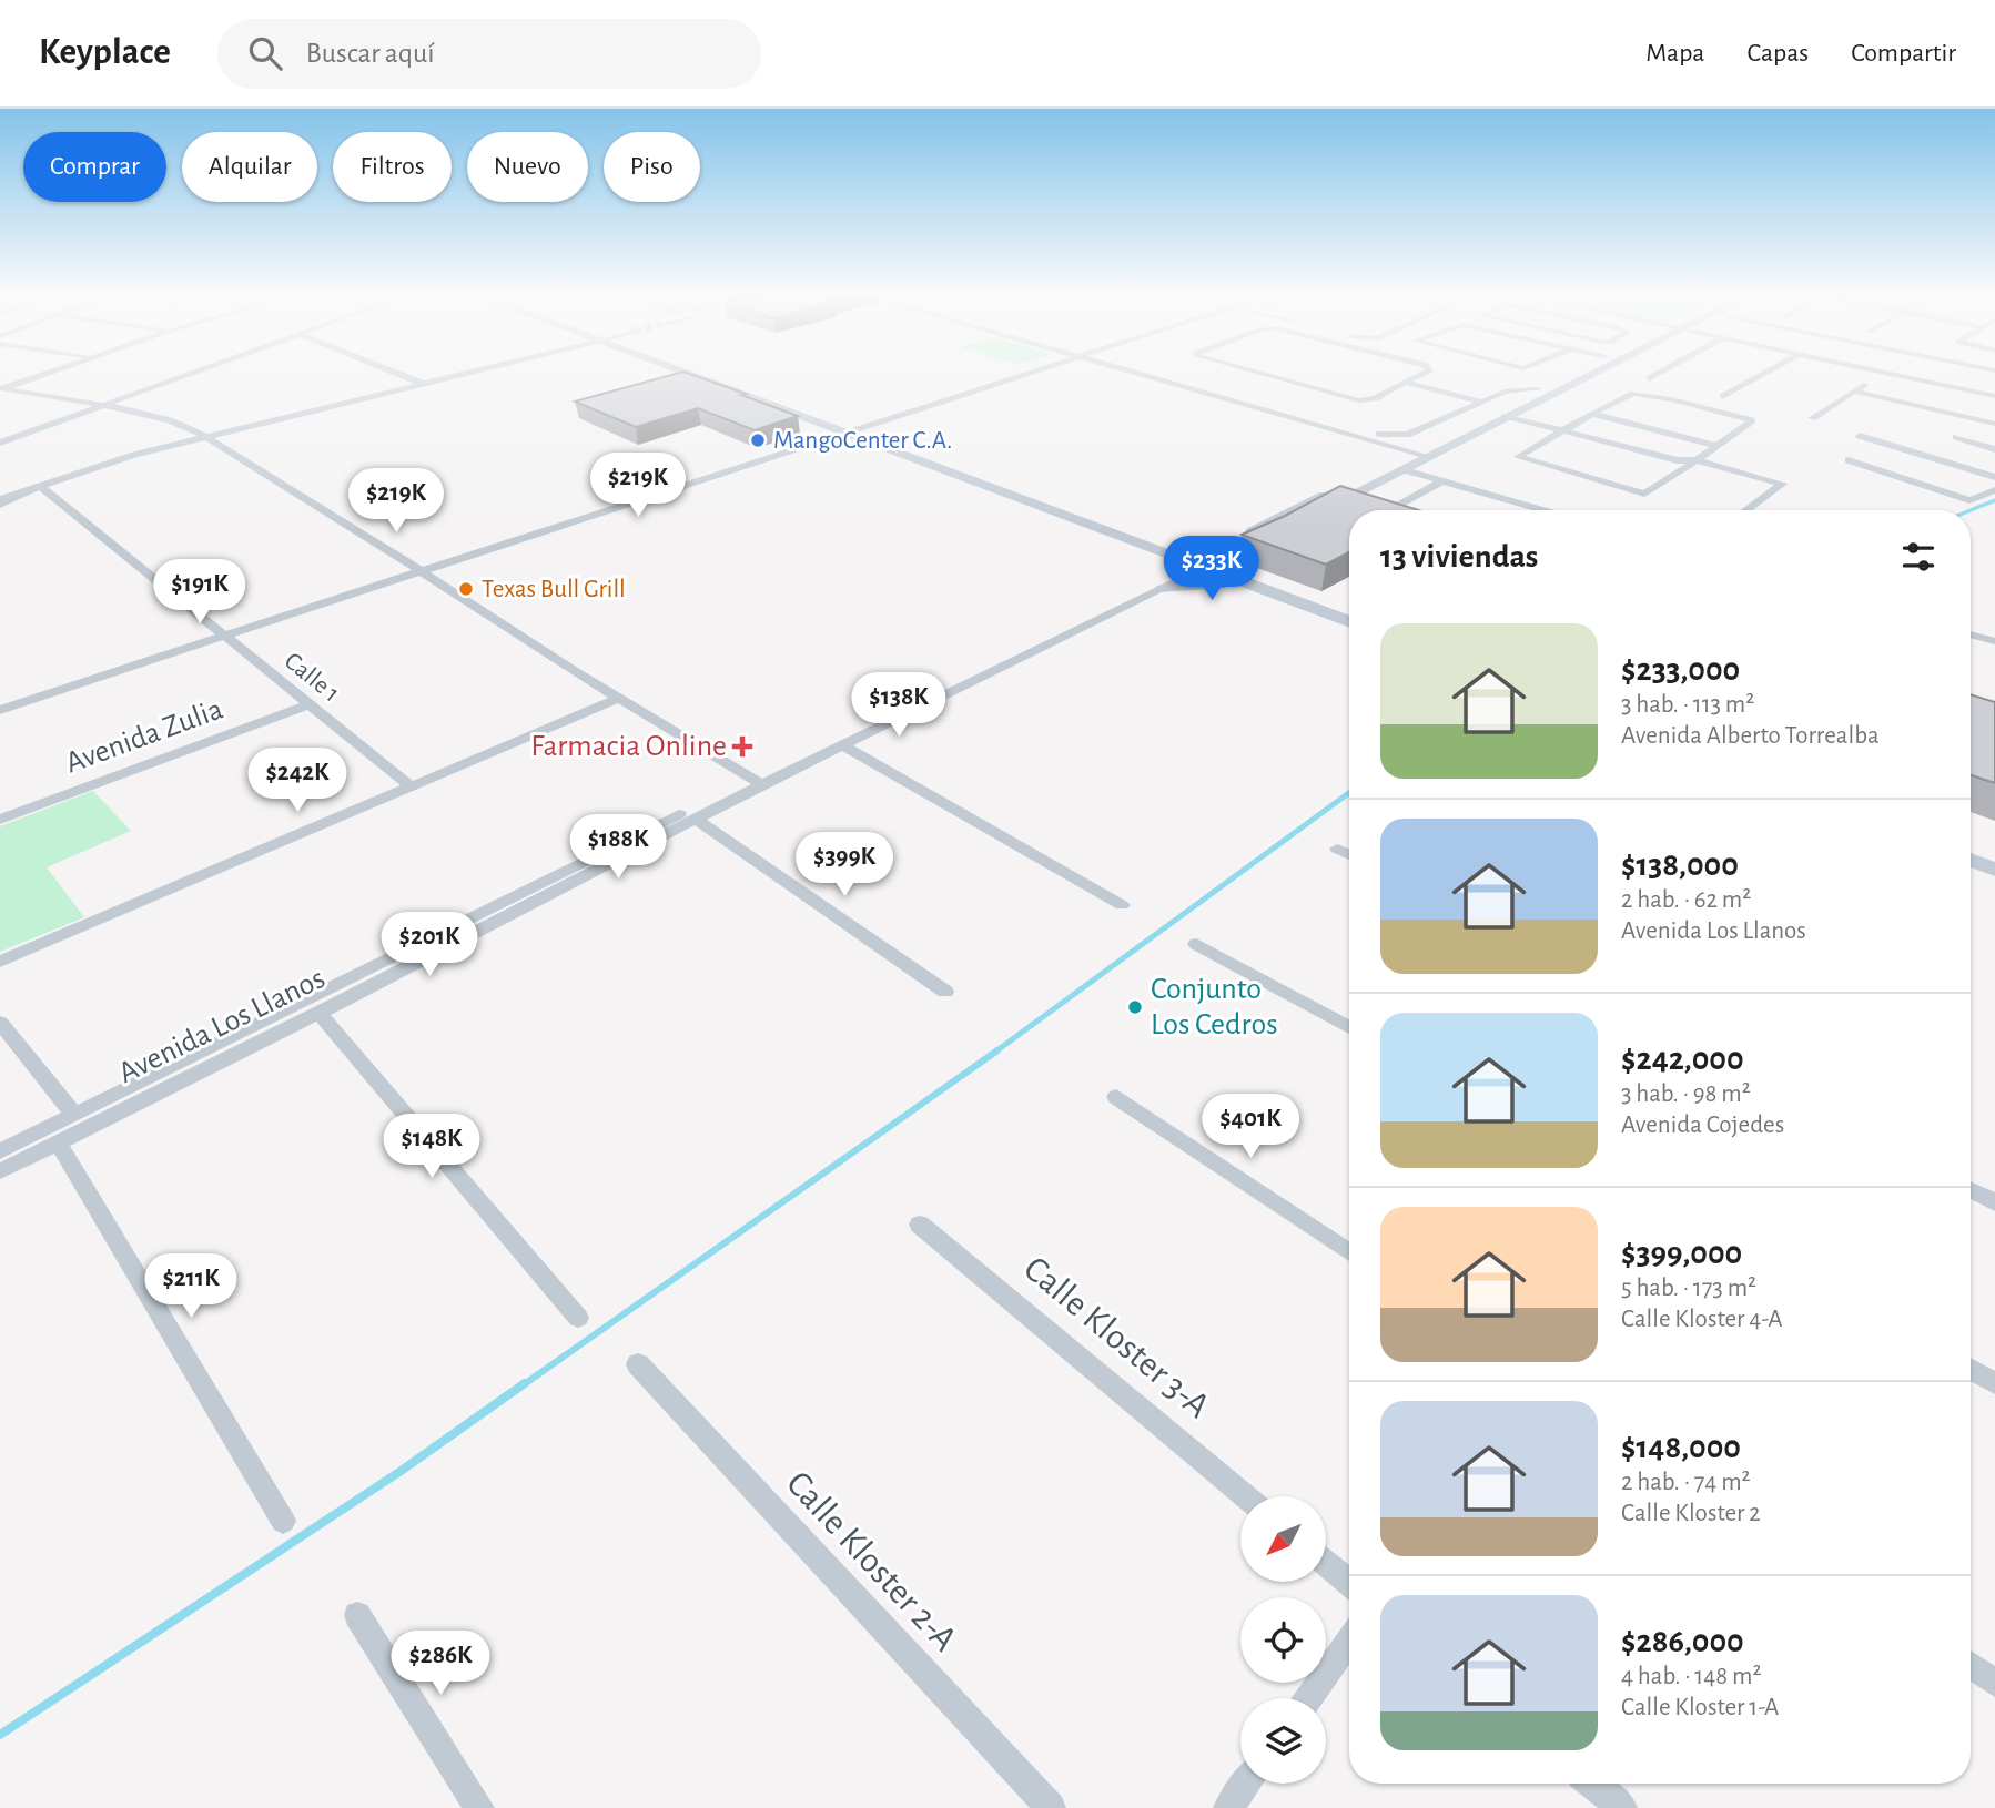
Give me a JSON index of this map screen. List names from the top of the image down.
{
  "streets": {
    "street": [
      "Calle 1",
      "Avenida Zulia",
      "Avenida Los Llanos",
      "Calle Kloster 3-A",
      "Calle Kloster 2-A"
    ]
  },
  "crossings": [
    ["Calle 1", "Avenida Zulia"]
  ],
  "places": {
    "other": ["MangoCenter C.A.", "Texas Bull Grill", "Conjunto Los Cedros"],
    "health": ["Farmacia Online"]
  },
  "north": "bottom left",
  "page": {
    "header": "Keyplace",
    "search": "Buscar aquí",
    "nav": ["Mapa", "Capas", "Compartir"],
    "chip": [
      "Comprar",
      "Alquilar",
      "Filtros",
      "Nuevo",
      "Piso"
    ],
    "price": [
      "$219K",
      "$219K",
      "$233K",
      "$191K",
      "$138K",
      "$242K",
      "$188K",
      "$399K",
      "$201K",
      "$401K",
      "$148K",
      "$211K",
      "$286K"
    ],
    "heading": "13 viviendas",
    "list": [
      {
        "name": "$233,000",
        "note": "3 hab. · 113 m² · Avenida Alberto Torrealba"
      },
      {
        "name": "$138,000",
        "note": "2 hab. · 62 m² · Avenida Los Llanos"
      },
      {
        "name": "$242,000",
        "note": "3 hab. · 98 m² · Avenida Cojedes"
      },
      {
        "name": "$399,000",
        "note": "5 hab. · 173 m² · Calle Kloster 4-A"
      },
      {
        "name": "$148,000",
        "note": "2 hab. · 74 m² · Calle Kloster 2"
      },
      {
        "name": "$286,000",
        "note": "4 hab. · 148 m² · Calle Kloster 1-A"
      }
    ]
  }
}
